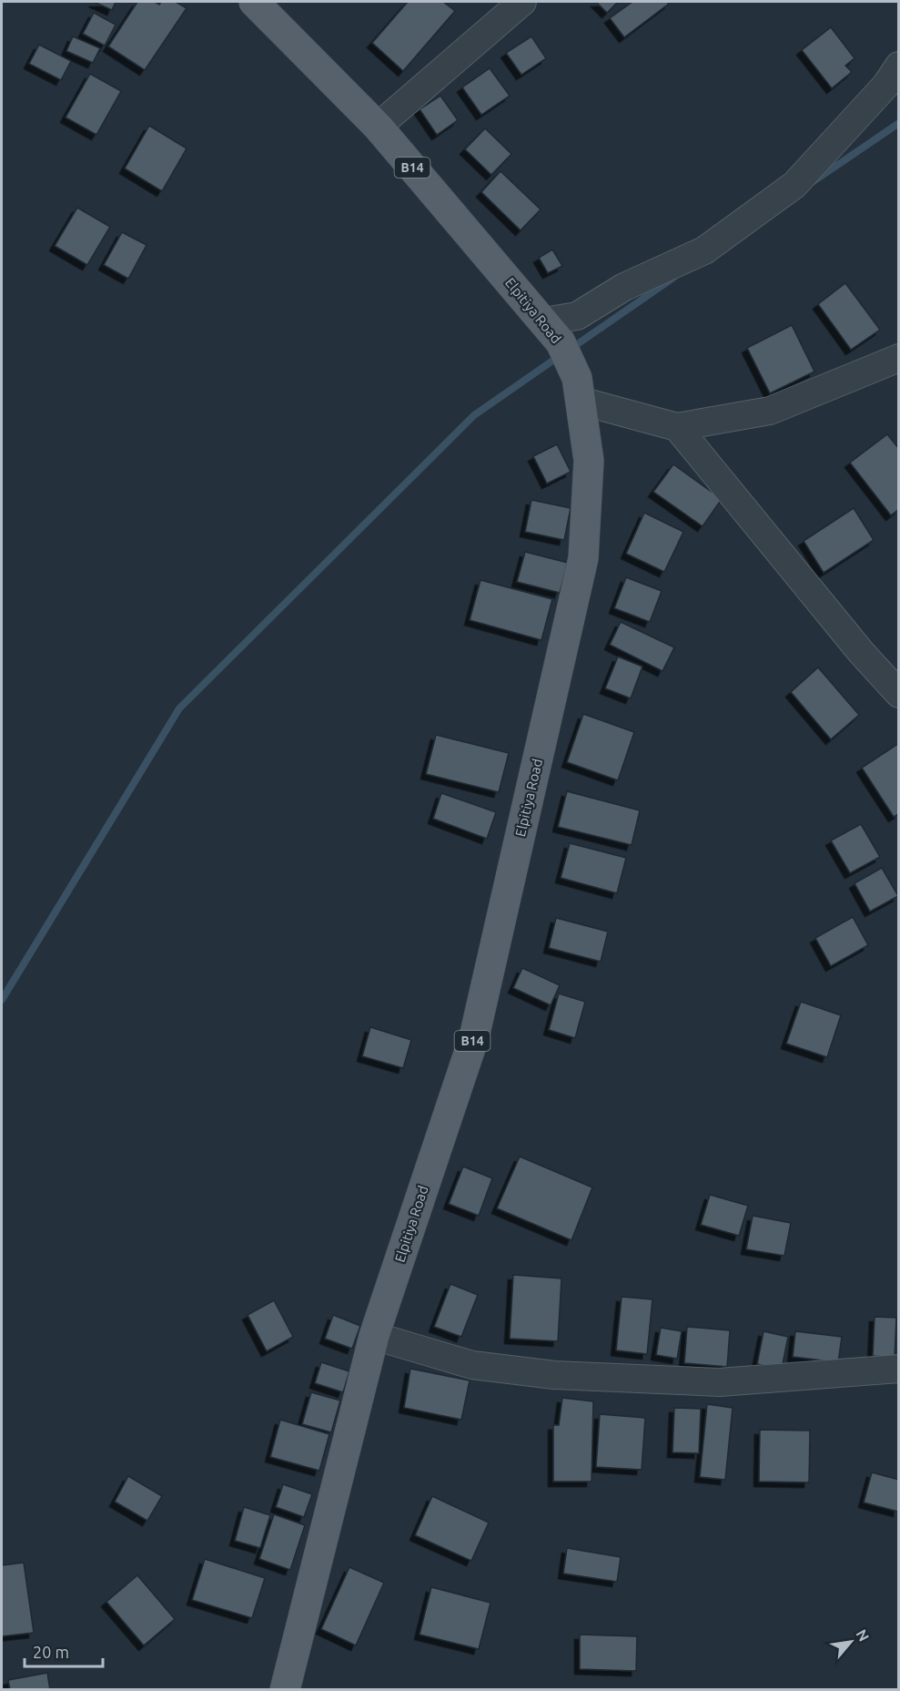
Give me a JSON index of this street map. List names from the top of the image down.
{
  "streets": {
    "main road": ["B14", "Elpitiya Road"]
  },
  "scale_bar": "20 m",
  "north": "top right"
}
